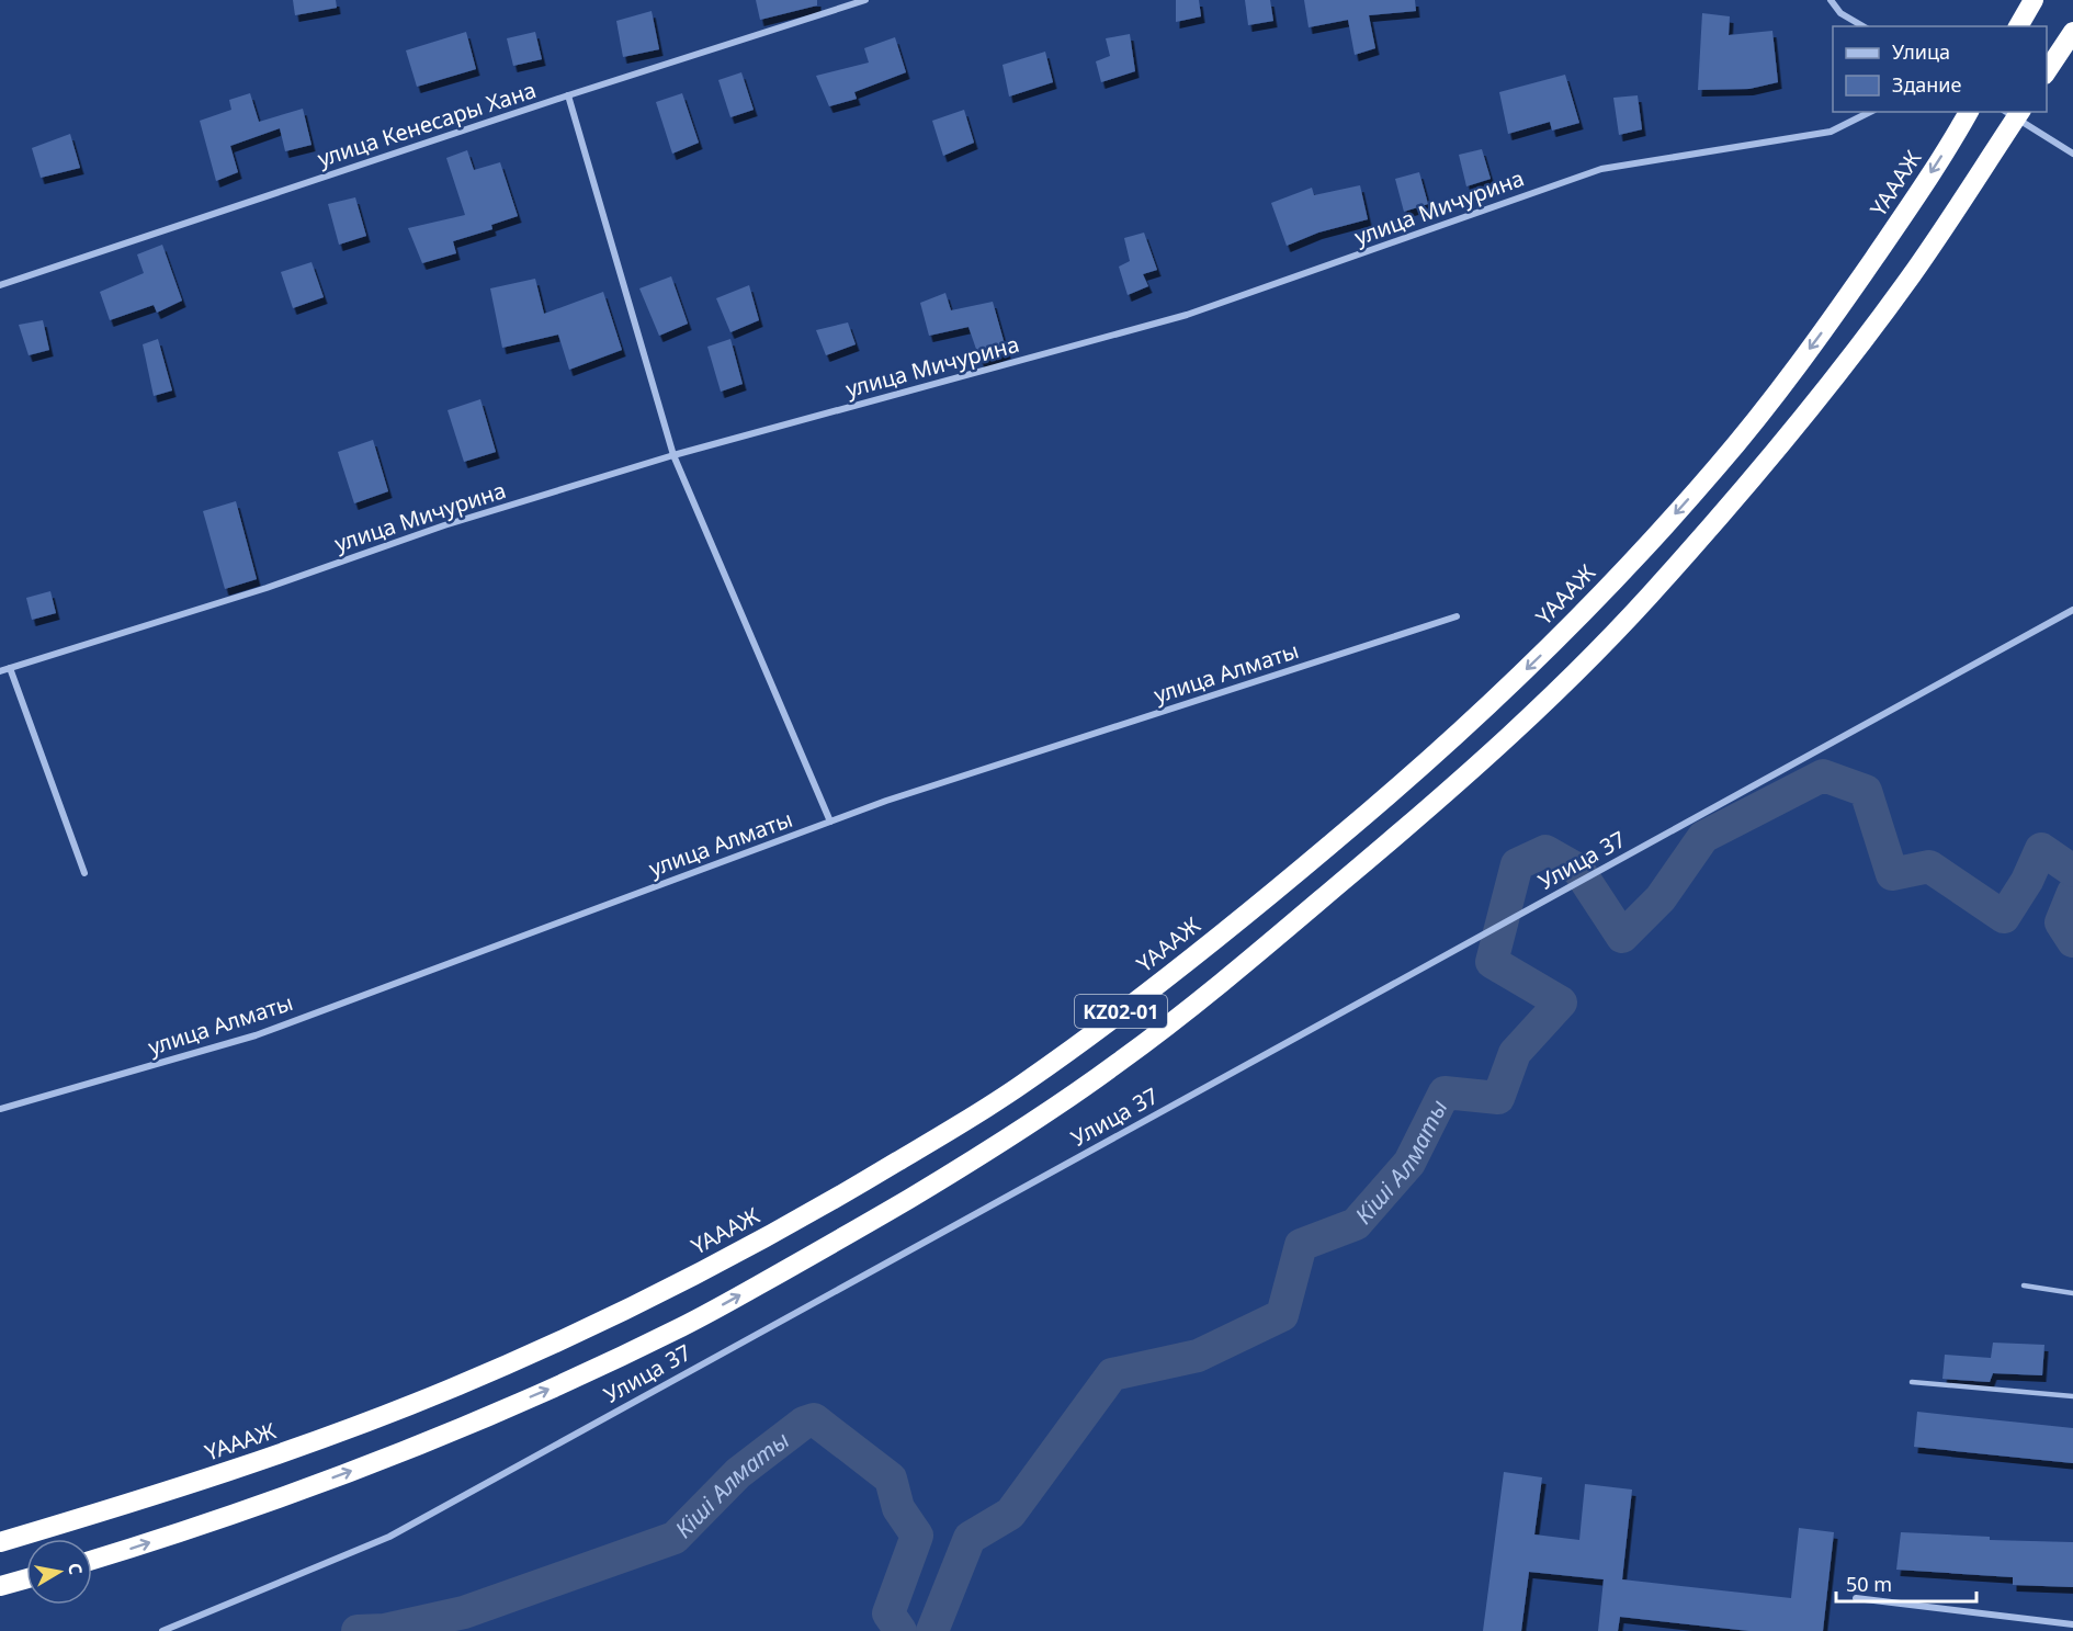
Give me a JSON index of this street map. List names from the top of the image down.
{
  "streets": {
    "highway": ["ҮАААЖ", "KZ02-01"],
    "street": [
      "улица Кенесары Хана",
      "улица Мичурина",
      "улица Алматы",
      "Улица 37"
    ]
  },
  "water": ["Кіші Алматы"],
  "legend": ["Улица", "Здание"],
  "scale_bar": "50 m",
  "north": "right"
}
